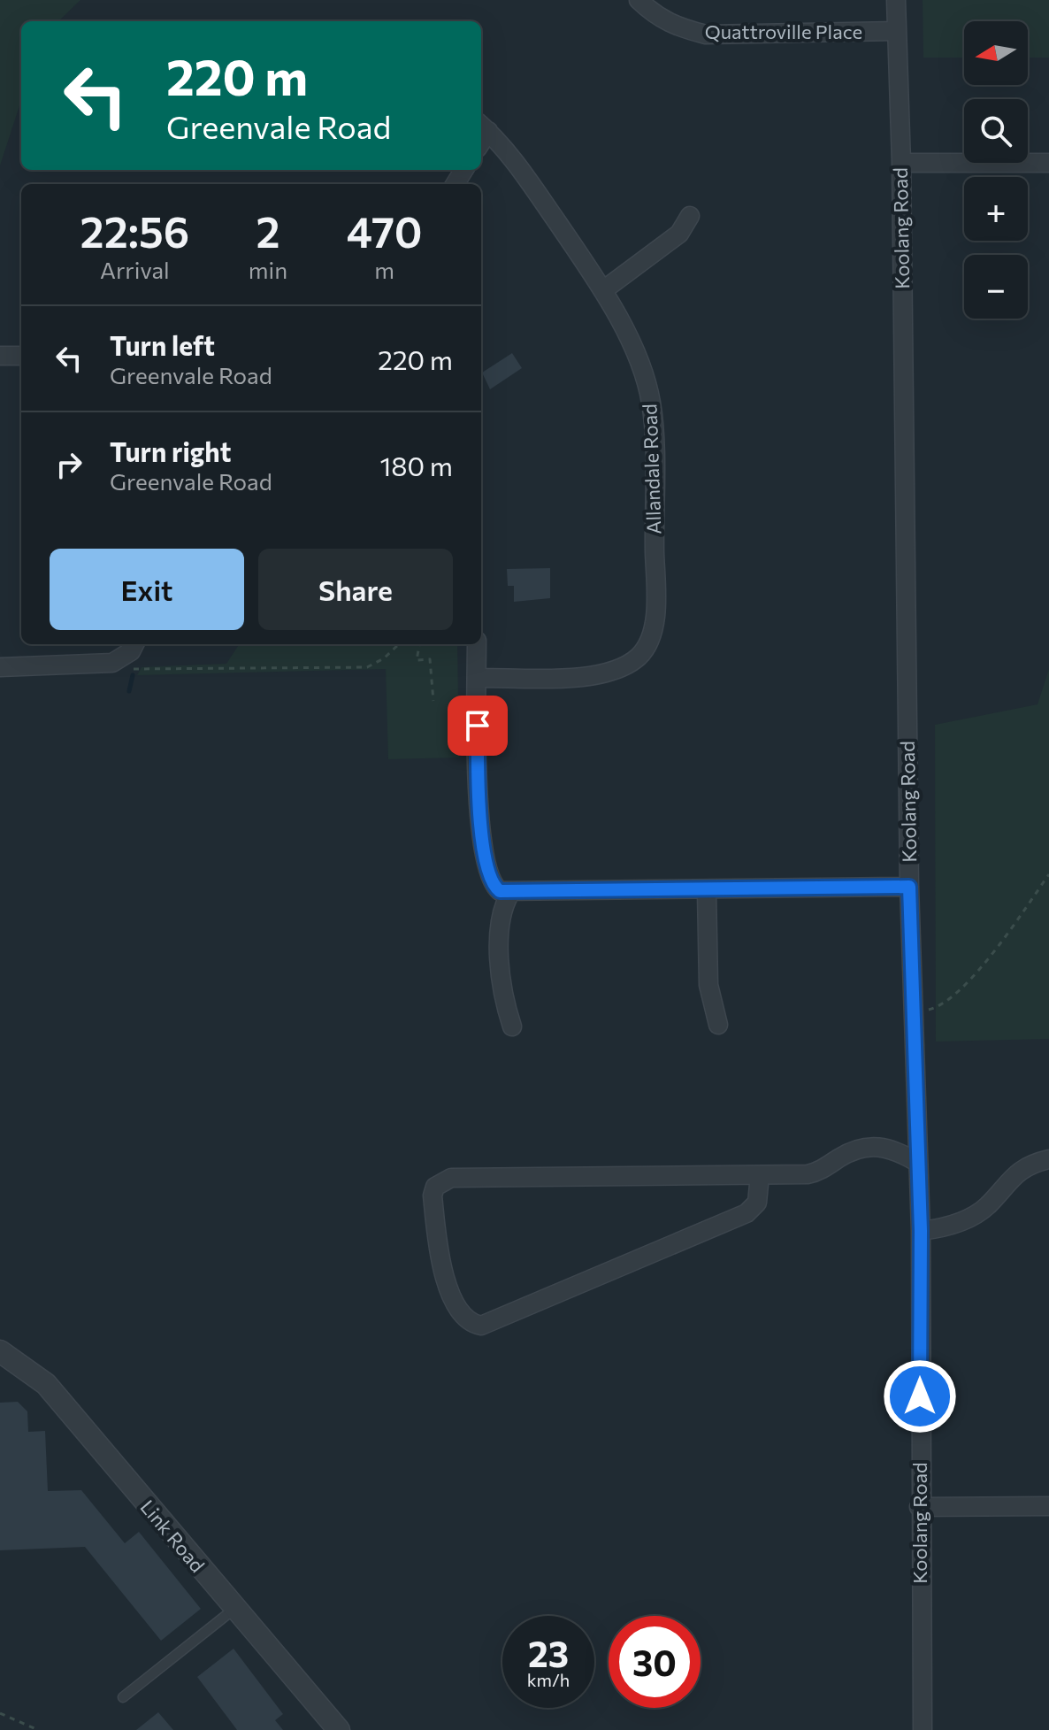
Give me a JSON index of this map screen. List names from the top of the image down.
{
  "streets": {
    "street": [
      "Quattroville Place",
      "Koolang Road",
      "Allandale Road",
      "Link Road"
    ]
  },
  "crossings": [
    ["Quattroville Place", "Koolang Road"]
  ],
  "north": "left",
  "page": {
    "map_buttons": ["+", "−"],
    "turn": ["220 m", "Greenvale Road"],
    "eta": [
      "22:56",
      "Arrival",
      "2",
      "min",
      "470",
      "m"
    ],
    "list": [
      {
        "name": "Turn left",
        "note": "Greenvale Road",
        "value": "220 m"
      },
      {
        "name": "Turn right",
        "note": "Greenvale Road",
        "value": "180 m"
      }
    ],
    "buttons": ["Exit", "Share"],
    "speed": "23 km/h",
    "limit": "30"
  }
}
